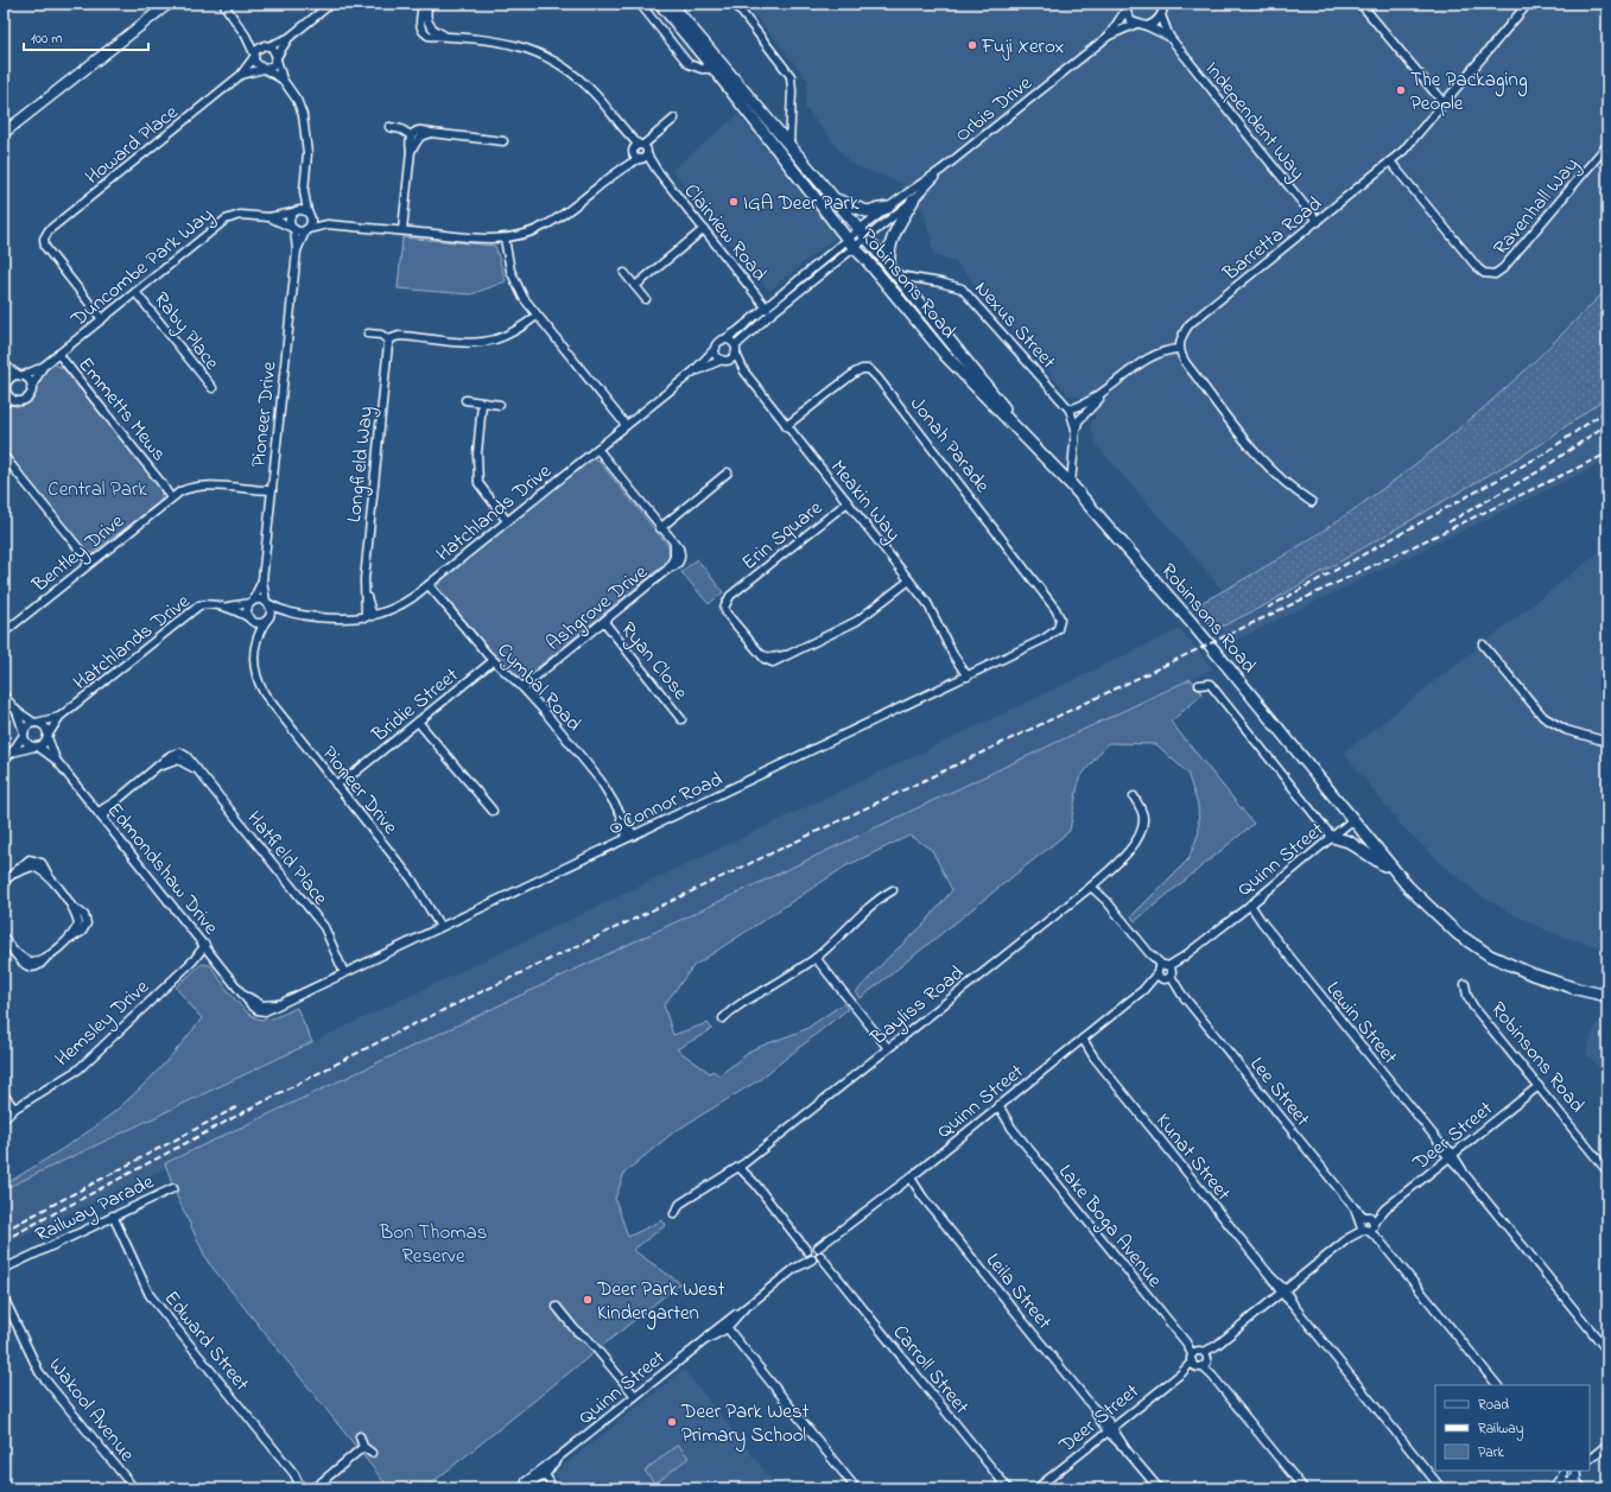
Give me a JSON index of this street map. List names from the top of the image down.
{
  "streets": {
    "main road": ["Robinsons Road"],
    "street": [
      "Orbis Drive",
      "Independent Way",
      "Howard Place",
      "Ravenhall Way",
      "Clairview Road",
      "Barretta Road",
      "Duncombe Park Way",
      "Nexus Street",
      "Raby Place",
      "Emmetts Mews",
      "Pioneer Drive",
      "Jonah Parade",
      "Longfield Way",
      "Meakin Way",
      "Hatchlands Drive",
      "Erin Square",
      "Bentley Drive",
      "Ashgrove Drive",
      "Ryan Close",
      "Cymbal Road",
      "Bridie Street",
      "O'Connor Road",
      "Hatfield Place",
      "Quinn Street",
      "Edmondshaw Drive",
      "Bayliss Road",
      "Hemsley Drive",
      "Lewin Street",
      "Lee Street",
      "Deer Street",
      "Kunat Street",
      "Railway Parade",
      "Lake Boga Avenue",
      "Leila Street",
      "Edward Street",
      "Carroll Street",
      "Wakool Avenue"
    ]
  },
  "crossings": [
    ["Orbis Drive", "Independent Way"],
    ["Orbis Drive", "Robinsons Road"],
    ["Independent Way", "Barretta Road"],
    ["Howard Place", "Duncombe Park Way"],
    ["Ravenhall Way", "Barretta Road"],
    ["Barretta Road", "Nexus Street"],
    ["Duncombe Park Way", "Raby Place"],
    ["Duncombe Park Way", "Emmetts Mews"],
    ["Duncombe Park Way", "Pioneer Drive"],
    ["Robinsons Road", "Nexus Street"],
    ["Robinsons Road", "Quinn Street"],
    ["Robinsons Road", "Deer Street"],
    ["Emmetts Mews", "Bentley Drive"],
    ["Pioneer Drive", "Hatchlands Drive"],
    ["Pioneer Drive", "Bentley Drive"],
    ["Pioneer Drive", "Bridie Street"],
    ["Pioneer Drive", "O'Connor Road"],
    ["Jonah Parade", "Meakin Way"],
    ["Jonah Parade", "O'Connor Road"],
    ["Longfield Way", "Hatchlands Drive"],
    ["Meakin Way", "Hatchlands Drive"],
    ["Meakin Way", "Erin Square"],
    ["Meakin Way", "O'Connor Road"],
    ["Hatchlands Drive", "Ashgrove Drive"],
    ["Hatchlands Drive", "Cymbal Road"],
    ["Hatchlands Drive", "Edmondshaw Drive"],
    ["Ashgrove Drive", "Ryan Close"],
    ["Ashgrove Drive", "Cymbal Road"],
    ["Cymbal Road", "Bridie Street"],
    ["Cymbal Road", "O'Connor Road"],
    ["O'Connor Road", "Hatfield Place"],
    ["O'Connor Road", "Edmondshaw Drive"],
    ["Hatfield Place", "Edmondshaw Drive"],
    ["Quinn Street", "Lewin Street"],
    ["Quinn Street", "Lee Street"],
    ["Quinn Street", "Kunat Street"],
    ["Quinn Street", "Lake Boga Avenue"],
    ["Quinn Street", "Leila Street"],
    ["Quinn Street", "Carroll Street"],
    ["Edmondshaw Drive", "Hemsley Drive"],
    ["Bayliss Road", "Lee Street"],
    ["Bayliss Road", "Carroll Street"],
    ["Lewin Street", "Deer Street"],
    ["Lee Street", "Deer Street"],
    ["Deer Street", "Kunat Street"],
    ["Deer Street", "Lake Boga Avenue"],
    ["Deer Street", "Leila Street"],
    ["Railway Parade", "Edward Street"]
  ],
  "parks": ["Central Park", "Bon Thomas Reserve"],
  "places": [
    "Fuji Xerox",
    "The Packaging People",
    "IGA Deer Park",
    "Deer Park West Kindergarten",
    "Deer Park West Primary School"
  ],
  "legend": ["Road", "Railway", "Park"],
  "scale_bar": "100 m"
}
